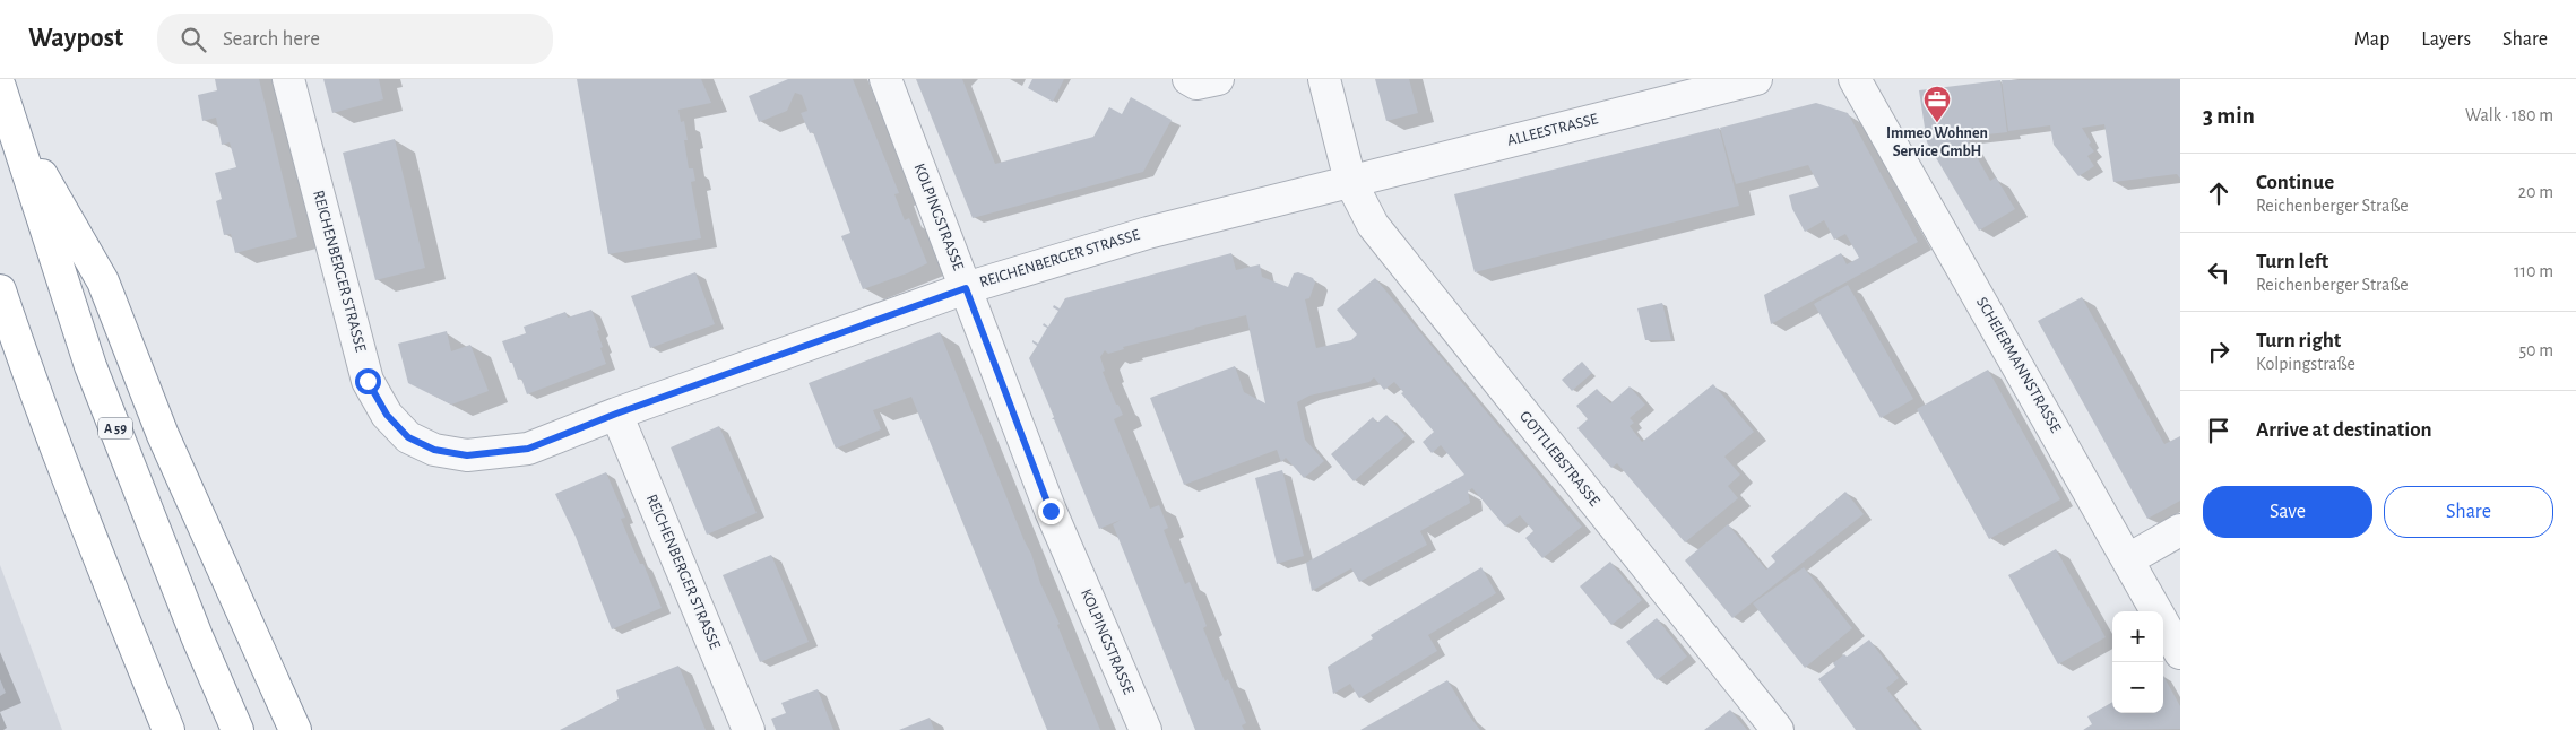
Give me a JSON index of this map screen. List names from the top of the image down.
{
  "streets": {
    "highway": ["A 59"],
    "street": [
      "ALLEESTRASSE",
      "KOLPINGSTRASSE",
      "REICHENBERGER STRASSE",
      "SCHEIERMANNSTRASSE",
      "GOTTLIEBSTRASSE"
    ]
  },
  "crossings": [
    ["ALLEESTRASSE", "REICHENBERGER STRASSE"],
    ["ALLEESTRASSE", "GOTTLIEBSTRASSE"],
    ["KOLPINGSTRASSE", "REICHENBERGER STRASSE"],
    ["REICHENBERGER STRASSE", "GOTTLIEBSTRASSE"]
  ],
  "places": {
    "office": ["Immeo Wohnen Service GmbH"]
  },
  "page": {
    "header": "Waypost",
    "search": "Search here",
    "nav": ["Map", "Layers", "Share"],
    "heading": ["3 min", "Walk · 180 m"],
    "list": [
      ["Continue", "Reichenberger Straße", "20 m"],
      ["Turn left", "Reichenberger Straße", "110 m"],
      ["Turn right", "Kolpingstraße", "50 m"],
      "Arrive at destination"
    ],
    "buttons": ["Save", "Share"],
    "map_buttons": ["+", "−"]
  }
}
